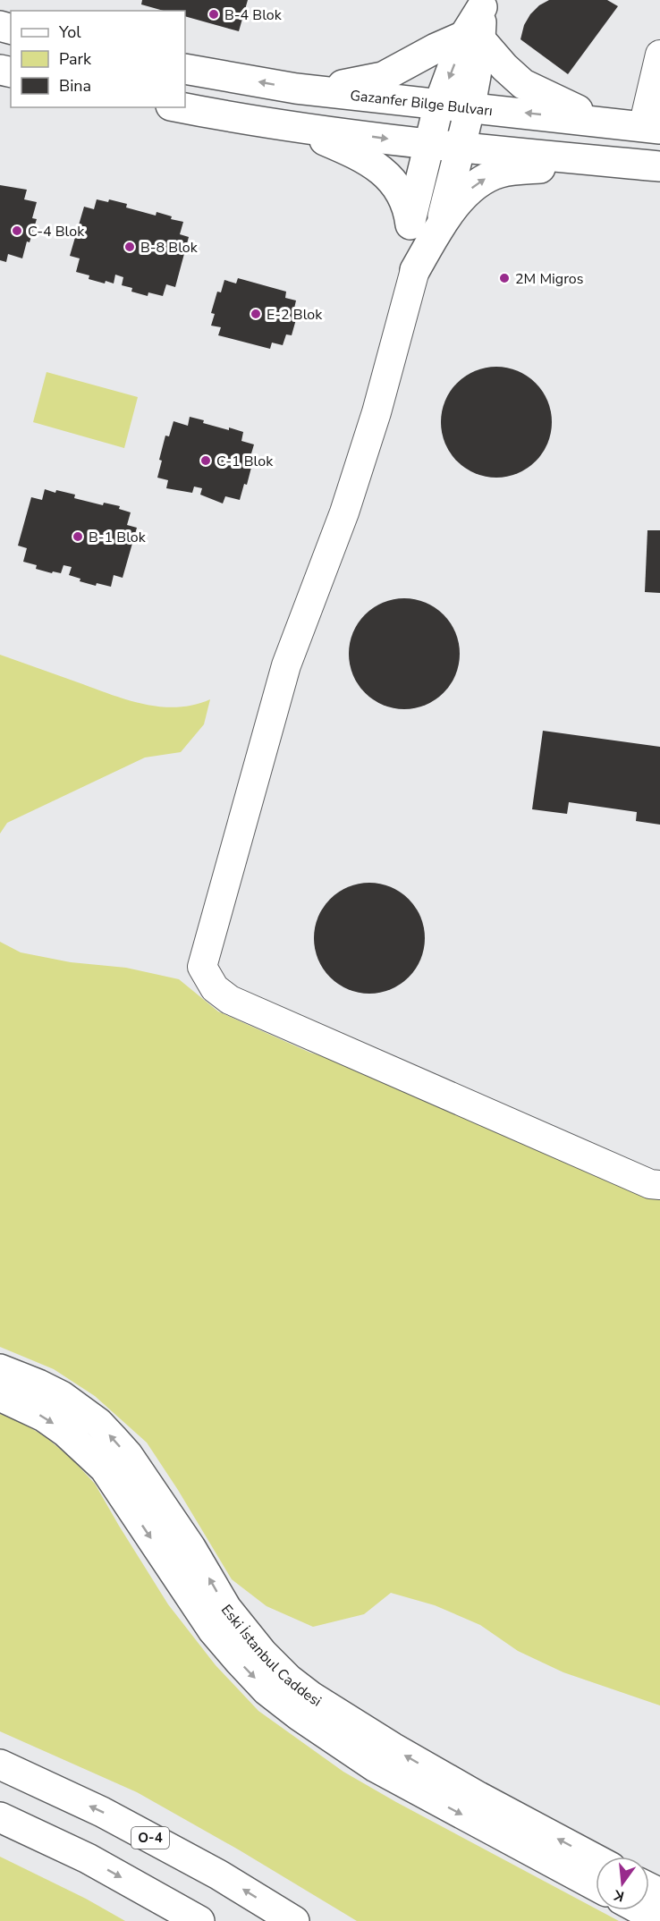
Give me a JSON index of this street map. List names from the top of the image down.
{
  "streets": {
    "main road": ["Gazanfer Bilge Bulvarı", "Eski İstanbul Caddesi", "O-4"]
  },
  "places": [
    "B-4 Blok",
    "C-4 Blok",
    "B-8 Blok",
    "2M Migros",
    "E-2 Blok",
    "C-1 Blok",
    "B-1 Blok"
  ],
  "legend": ["Yol", "Park", "Bina"],
  "north": "bottom"
}
